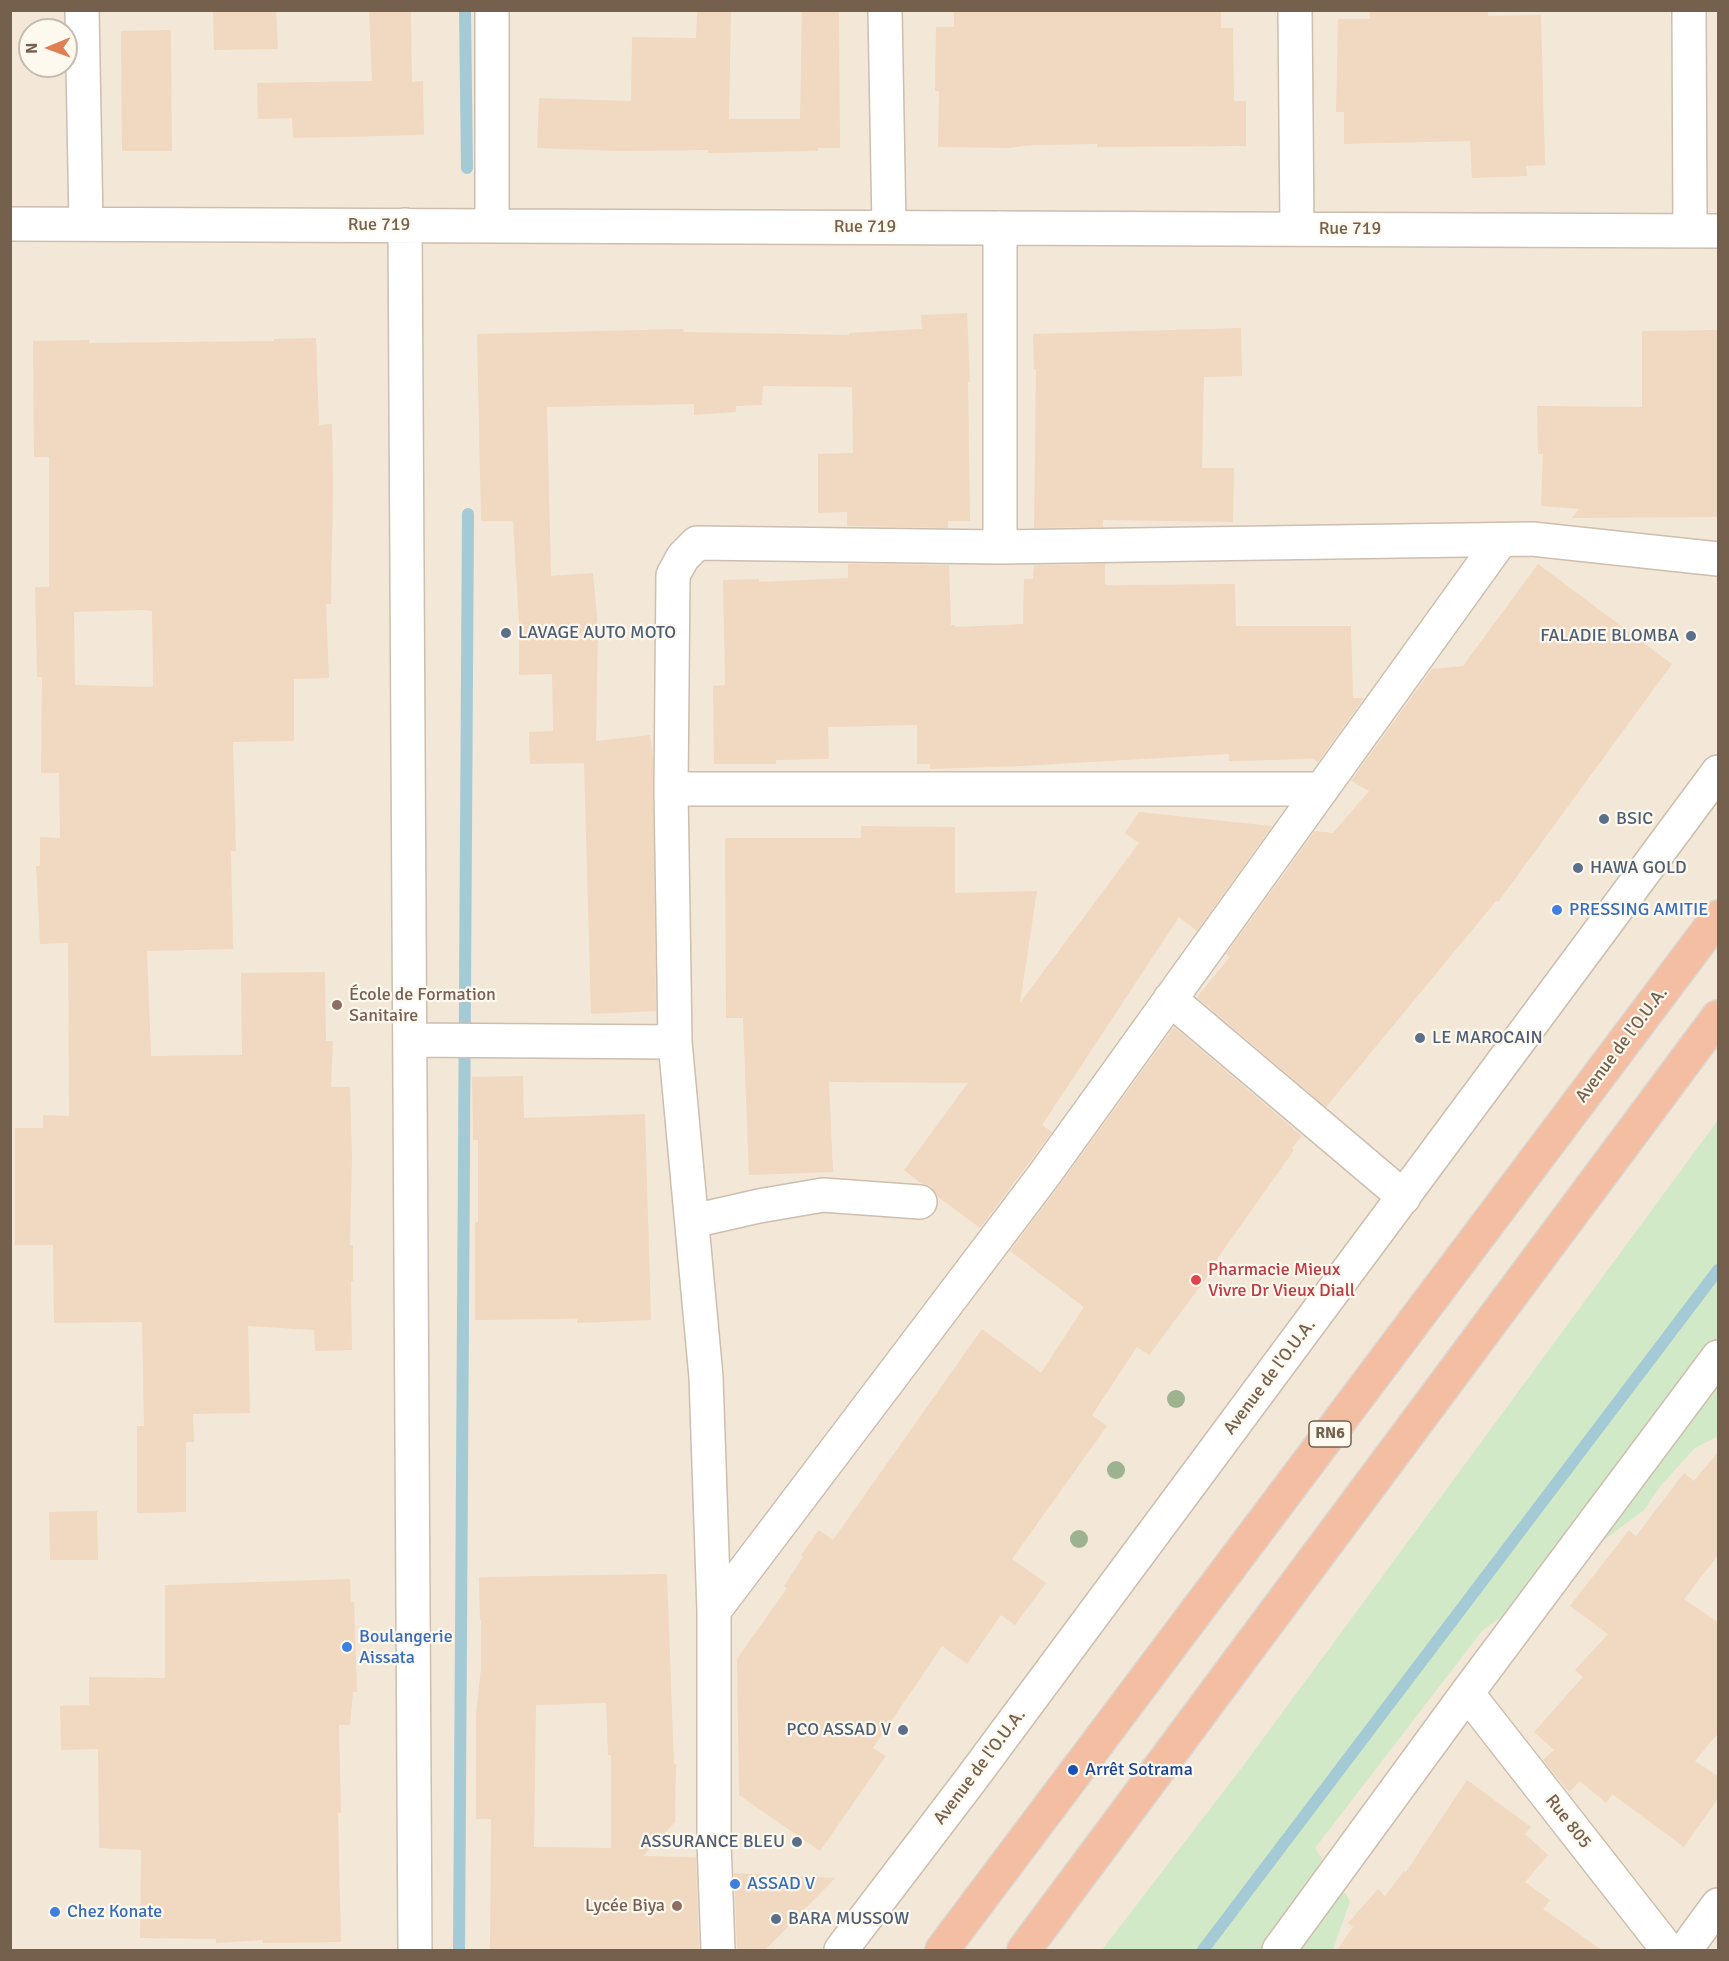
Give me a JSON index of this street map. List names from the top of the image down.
{
  "streets": {
    "highway": ["Avenue de l'O.U.A.", "RN6"],
    "street": ["Rue 719", "Rue 805"]
  },
  "places": [
    "LAVAGE AUTO MOTO",
    "FALADIE BLOMBA",
    "BSIC",
    "HAWA GOLD",
    "PRESSING AMITIE",
    "École de Formation Sanitaire",
    "LE MAROCAIN",
    "Pharmacie Mieux Vivre Dr Vieux Diall",
    "Boulangerie Aissata",
    "PCO ASSAD V",
    "Arrêt Sotrama",
    "ASSURANCE BLEU",
    "ASSAD V",
    "Lycée Biya",
    "Chez Konate",
    "BARA MUSSOW"
  ],
  "north": "left"
}
